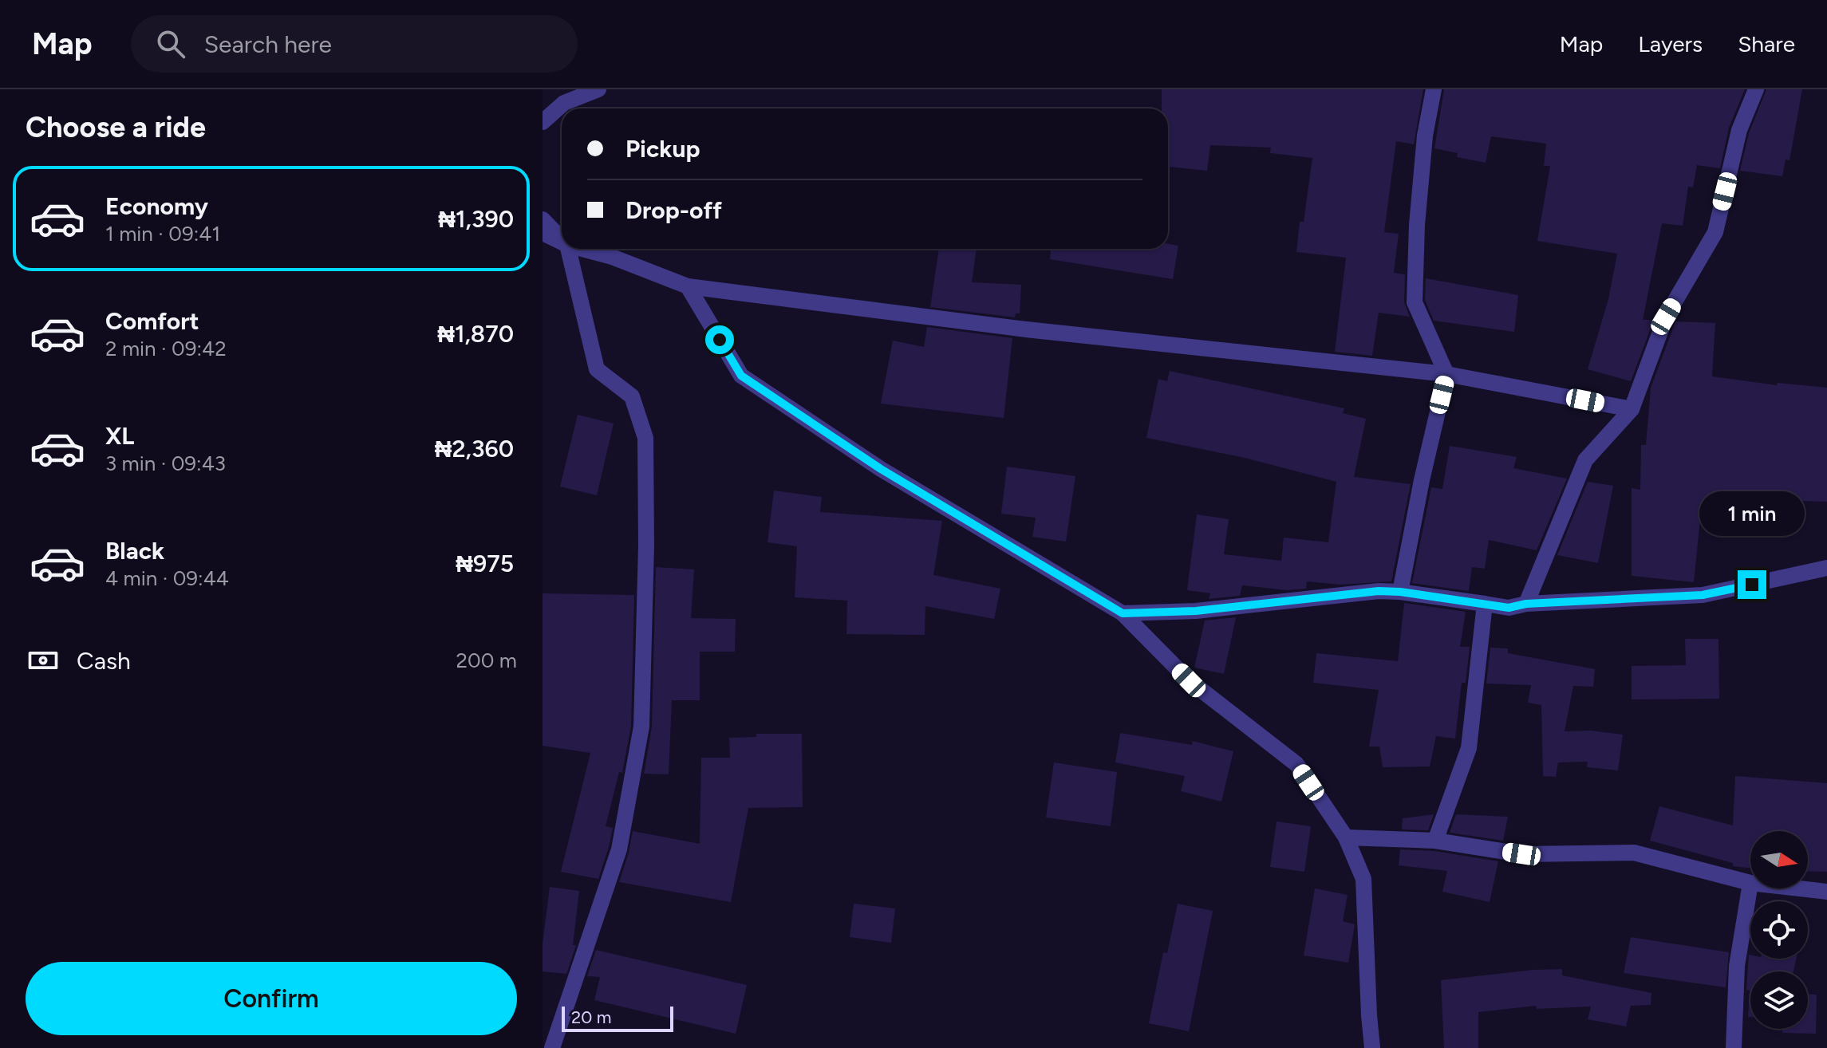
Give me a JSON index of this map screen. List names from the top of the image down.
{
  "scale_bar": "20 m",
  "north": "right",
  "page": {
    "header": "Map",
    "search": "Search here",
    "nav": ["Map", "Layers", "Share"],
    "heading": "Choose a ride",
    "banner": ["Pickup", "Drop-off"],
    "list": [
      {
        "name": "Economy",
        "note": "1 min · 09:41",
        "value": "₦1,390"
      },
      {
        "name": "Comfort",
        "note": "2 min · 09:42",
        "value": "₦1,870"
      },
      {
        "name": "XL",
        "note": "3 min · 09:43",
        "value": "₦2,360"
      },
      {
        "name": "Black",
        "note": "4 min · 09:44",
        "value": "₦975"
      }
    ],
    "bubble": "1 min",
    "pay": ["Cash", "200 m"],
    "buttons": "Confirm",
    "scale": "20 m"
  }
}
